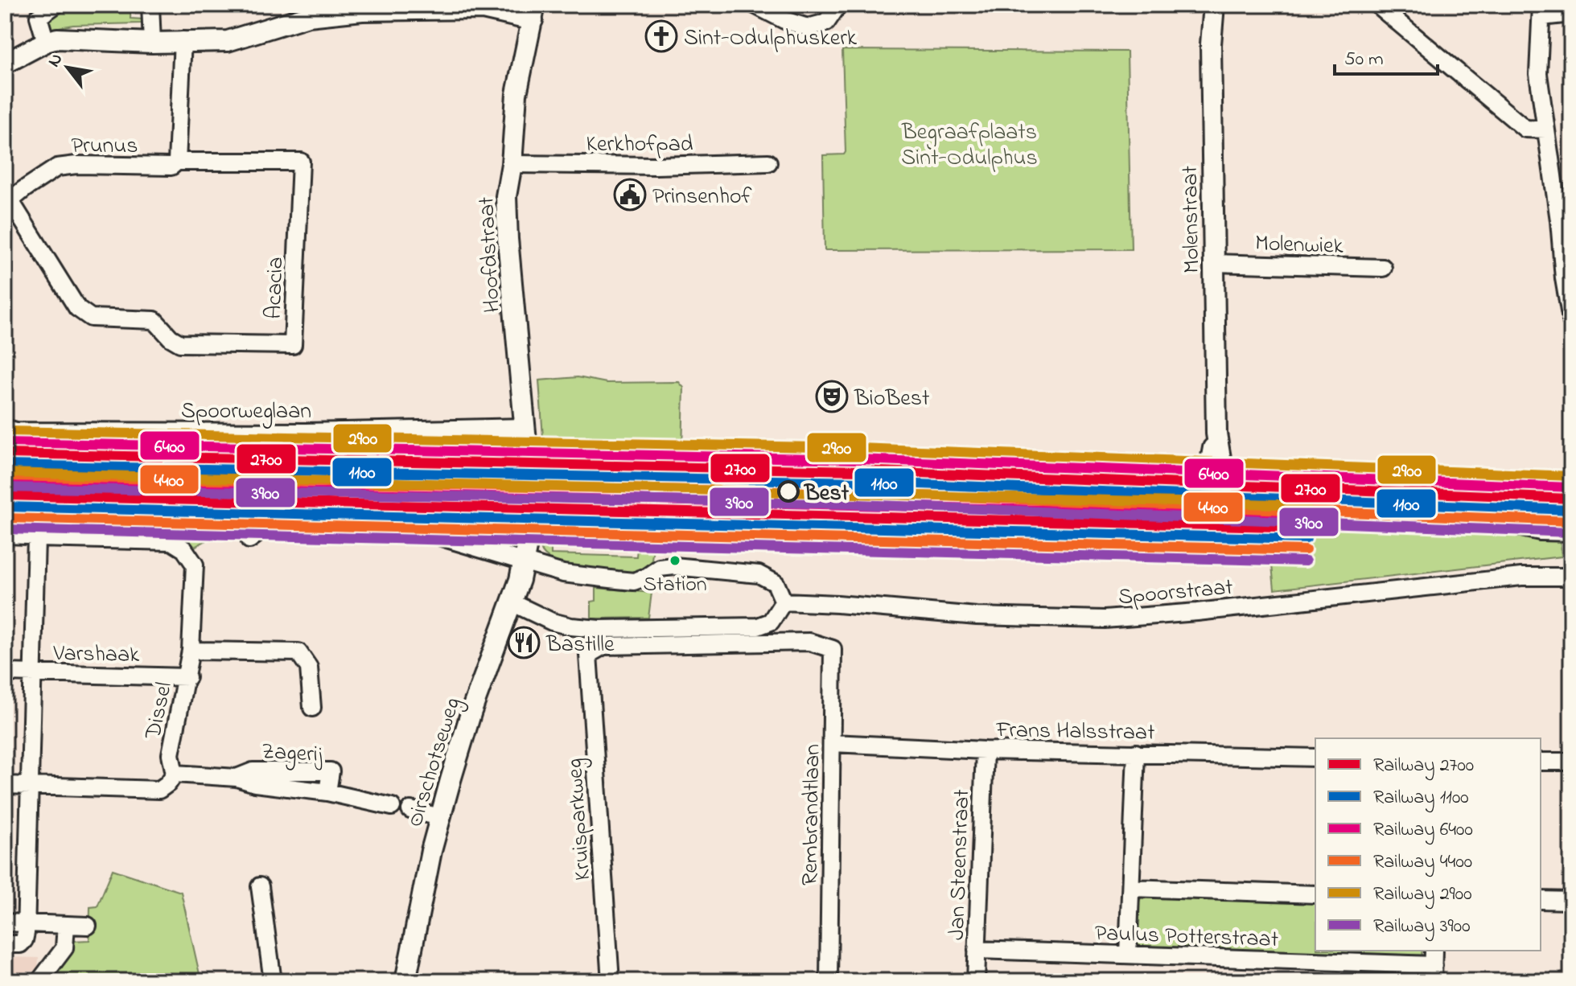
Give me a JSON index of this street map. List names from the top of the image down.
{
  "streets": {
    "street": [
      "Kerkhofpad",
      "Prunus",
      "Molenstraat",
      "Molenwiek",
      "Hoofdstraat",
      "Acacia",
      "Spoorweglaan",
      "Spoorstraat",
      "Varshaak",
      "Dissel",
      "Frans Halsstraat",
      "Zagerij",
      "Oirschotseweg",
      "Rembrandtlaan",
      "Kruisparkweg",
      "Jan Steenstraat",
      "Paulus Potterstraat"
    ]
  },
  "crossings": [
    ["Kerkhofpad", "Hoofdstraat"],
    ["Prunus", "Acacia"],
    ["Molenstraat", "Molenwiek"],
    ["Hoofdstraat", "Spoorweglaan"],
    ["Hoofdstraat", "Oirschotseweg"],
    ["Varshaak", "Dissel"],
    ["Dissel", "Zagerij"],
    ["Frans Halsstraat", "Rembrandtlaan"],
    ["Frans Halsstraat", "Jan Steenstraat"],
    ["Rembrandtlaan", "Kruisparkweg"],
    ["Jan Steenstraat", "Paulus Potterstraat"]
  ],
  "parks": ["Begraafplaats Sint-Odulphus"],
  "places": {
    "church": ["Sint-Odulphuskerk"],
    "public building": ["Prinsenhof"],
    "theatre": ["BioBest"],
    "other": ["Best", "Station"],
    "restaurant": ["Bastille"]
  },
  "lines": [
    "rail line 2900",
    "rail line 6400",
    "rail line 2700",
    "rail line 1100",
    "rail line 4400",
    "rail line 3900"
  ],
  "legend": [
    "Railway 2700",
    "Railway 1100",
    "Railway 6400",
    "Railway 4400",
    "Railway 2900",
    "Railway 3900"
  ],
  "scale_bar": "50 m",
  "north": "top left"
}
